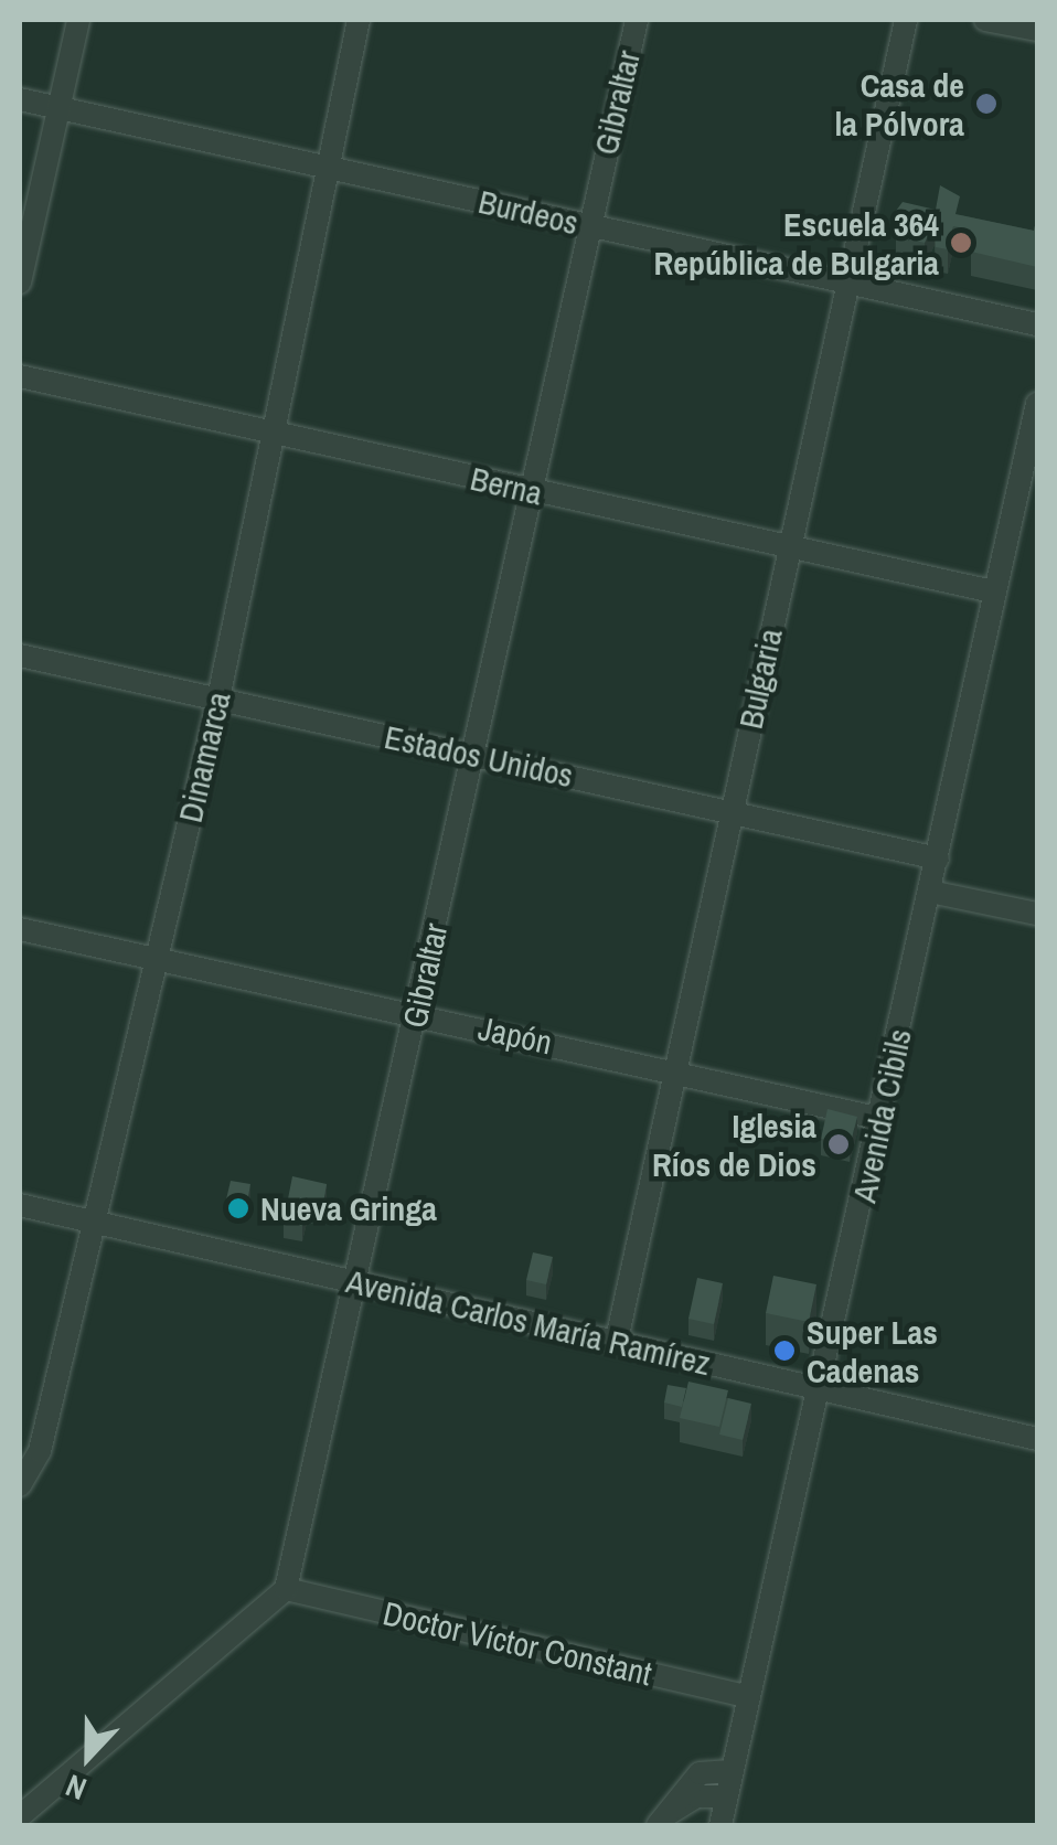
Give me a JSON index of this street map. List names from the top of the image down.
{
  "streets": {
    "street": [
      "Gibraltar",
      "Burdeos",
      "Berna",
      "Bulgaria",
      "Estados Unidos",
      "Dinamarca",
      "Japón",
      "Avenida Cibils",
      "Avenida Carlos María Ramírez",
      "Doctor Víctor Constant"
    ]
  },
  "crossings": [
    ["Gibraltar", "Burdeos"],
    ["Gibraltar", "Berna"],
    ["Gibraltar", "Estados Unidos"],
    ["Gibraltar", "Japón"],
    ["Gibraltar", "Avenida Carlos María Ramírez"],
    ["Gibraltar", "Doctor Víctor Constant"],
    ["Burdeos", "Bulgaria"],
    ["Burdeos", "Dinamarca"],
    ["Berna", "Bulgaria"],
    ["Berna", "Dinamarca"],
    ["Berna", "Avenida Cibils"],
    ["Bulgaria", "Estados Unidos"],
    ["Bulgaria", "Japón"],
    ["Bulgaria", "Avenida Carlos María Ramírez"],
    ["Estados Unidos", "Dinamarca"],
    ["Estados Unidos", "Avenida Cibils"],
    ["Dinamarca", "Japón"],
    ["Dinamarca", "Avenida Carlos María Ramírez"],
    ["Japón", "Avenida Cibils"],
    ["Avenida Cibils", "Avenida Carlos María Ramírez"],
    ["Avenida Cibils", "Doctor Víctor Constant"]
  ],
  "places": [
    "Casa de la Pólvora",
    "Escuela 364 República de Bulgaria",
    "Iglesia Ríos de Dios",
    "Nueva Gringa",
    "Super Las Cadenas"
  ],
  "north": "bottom"
}
